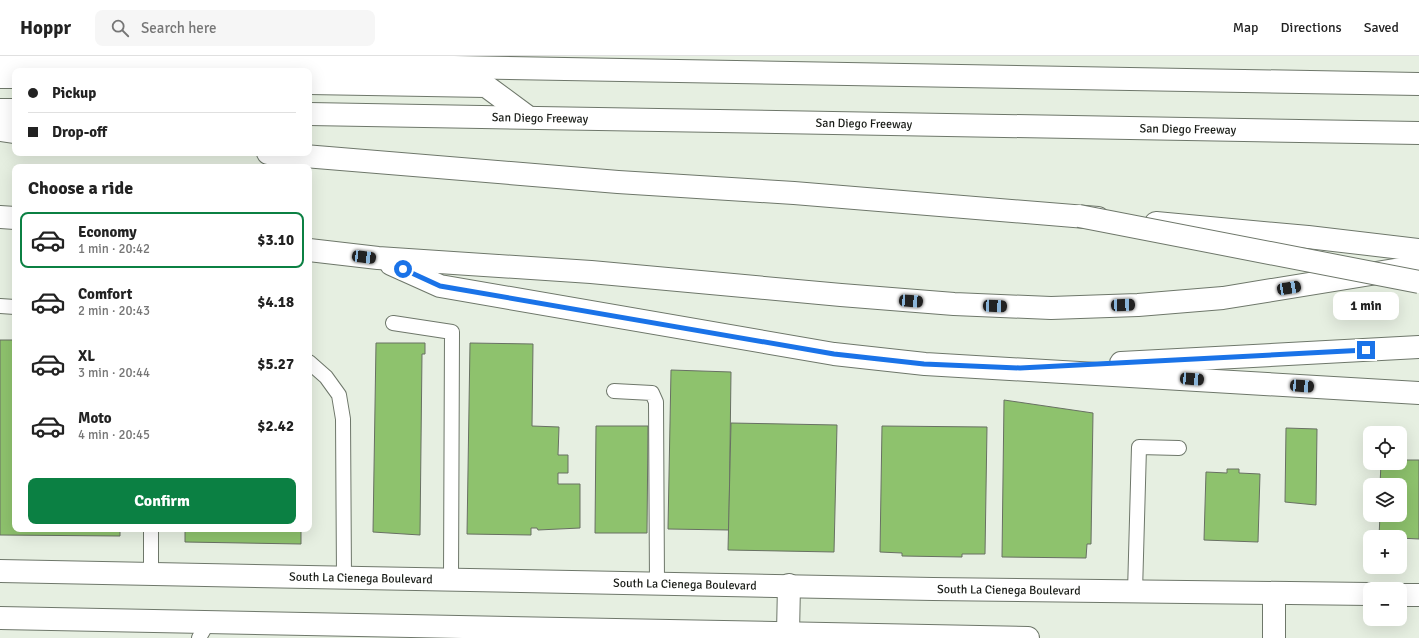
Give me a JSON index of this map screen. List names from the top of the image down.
{
  "streets": {
    "main road": ["San Diego Freeway", "South La Cienega Boulevard"]
  },
  "page": {
    "header": "Hoppr",
    "search": "Search here",
    "nav": ["Map", "Directions", "Saved"],
    "banner": ["Pickup", "Drop-off"],
    "heading": "Choose a ride",
    "list": [
      {
        "name": "Economy",
        "note": "1 min · 20:42",
        "value": "$3.10"
      },
      {
        "name": "Comfort",
        "note": "2 min · 20:43",
        "value": "$4.18"
      },
      {
        "name": "XL",
        "note": "3 min · 20:44",
        "value": "$5.27"
      },
      {
        "name": "Moto",
        "note": "4 min · 20:45",
        "value": "$2.42"
      }
    ],
    "bubble": "1 min",
    "map_buttons": ["+", "−"],
    "buttons": "Confirm"
  }
}
